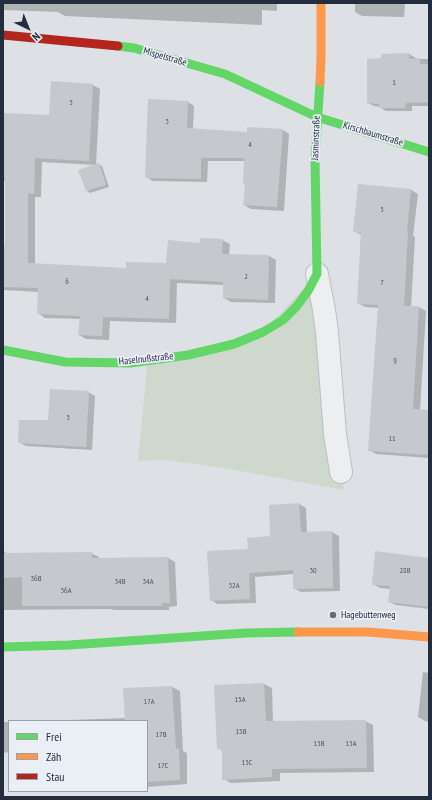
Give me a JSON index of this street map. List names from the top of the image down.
{
  "streets": {
    "street": [
      "Mispelstraße",
      "Kirschbaumstraße",
      "Jasminstraße",
      "Haselnußstraße"
    ]
  },
  "crossings": [
    ["Mispelstraße", "Kirschbaumstraße"],
    ["Mispelstraße", "Jasminstraße"],
    ["Kirschbaumstraße", "Jasminstraße"],
    ["Jasminstraße", "Haselnußstraße"]
  ],
  "places": ["Hagebuttenweg"],
  "house_numbers": [
    "1",
    "5",
    "3",
    "4",
    "5",
    "2",
    "6",
    "7",
    "4",
    "9",
    "3",
    "11",
    "30",
    "28B",
    "36B",
    "34B",
    "34A",
    "32A",
    "36A",
    "15A",
    "17A",
    "15B",
    "17B",
    "13B",
    "13A",
    "15C",
    "17C"
  ],
  "legend": ["Frei", "Zäh", "Stau"],
  "north": "bottom right"
}
